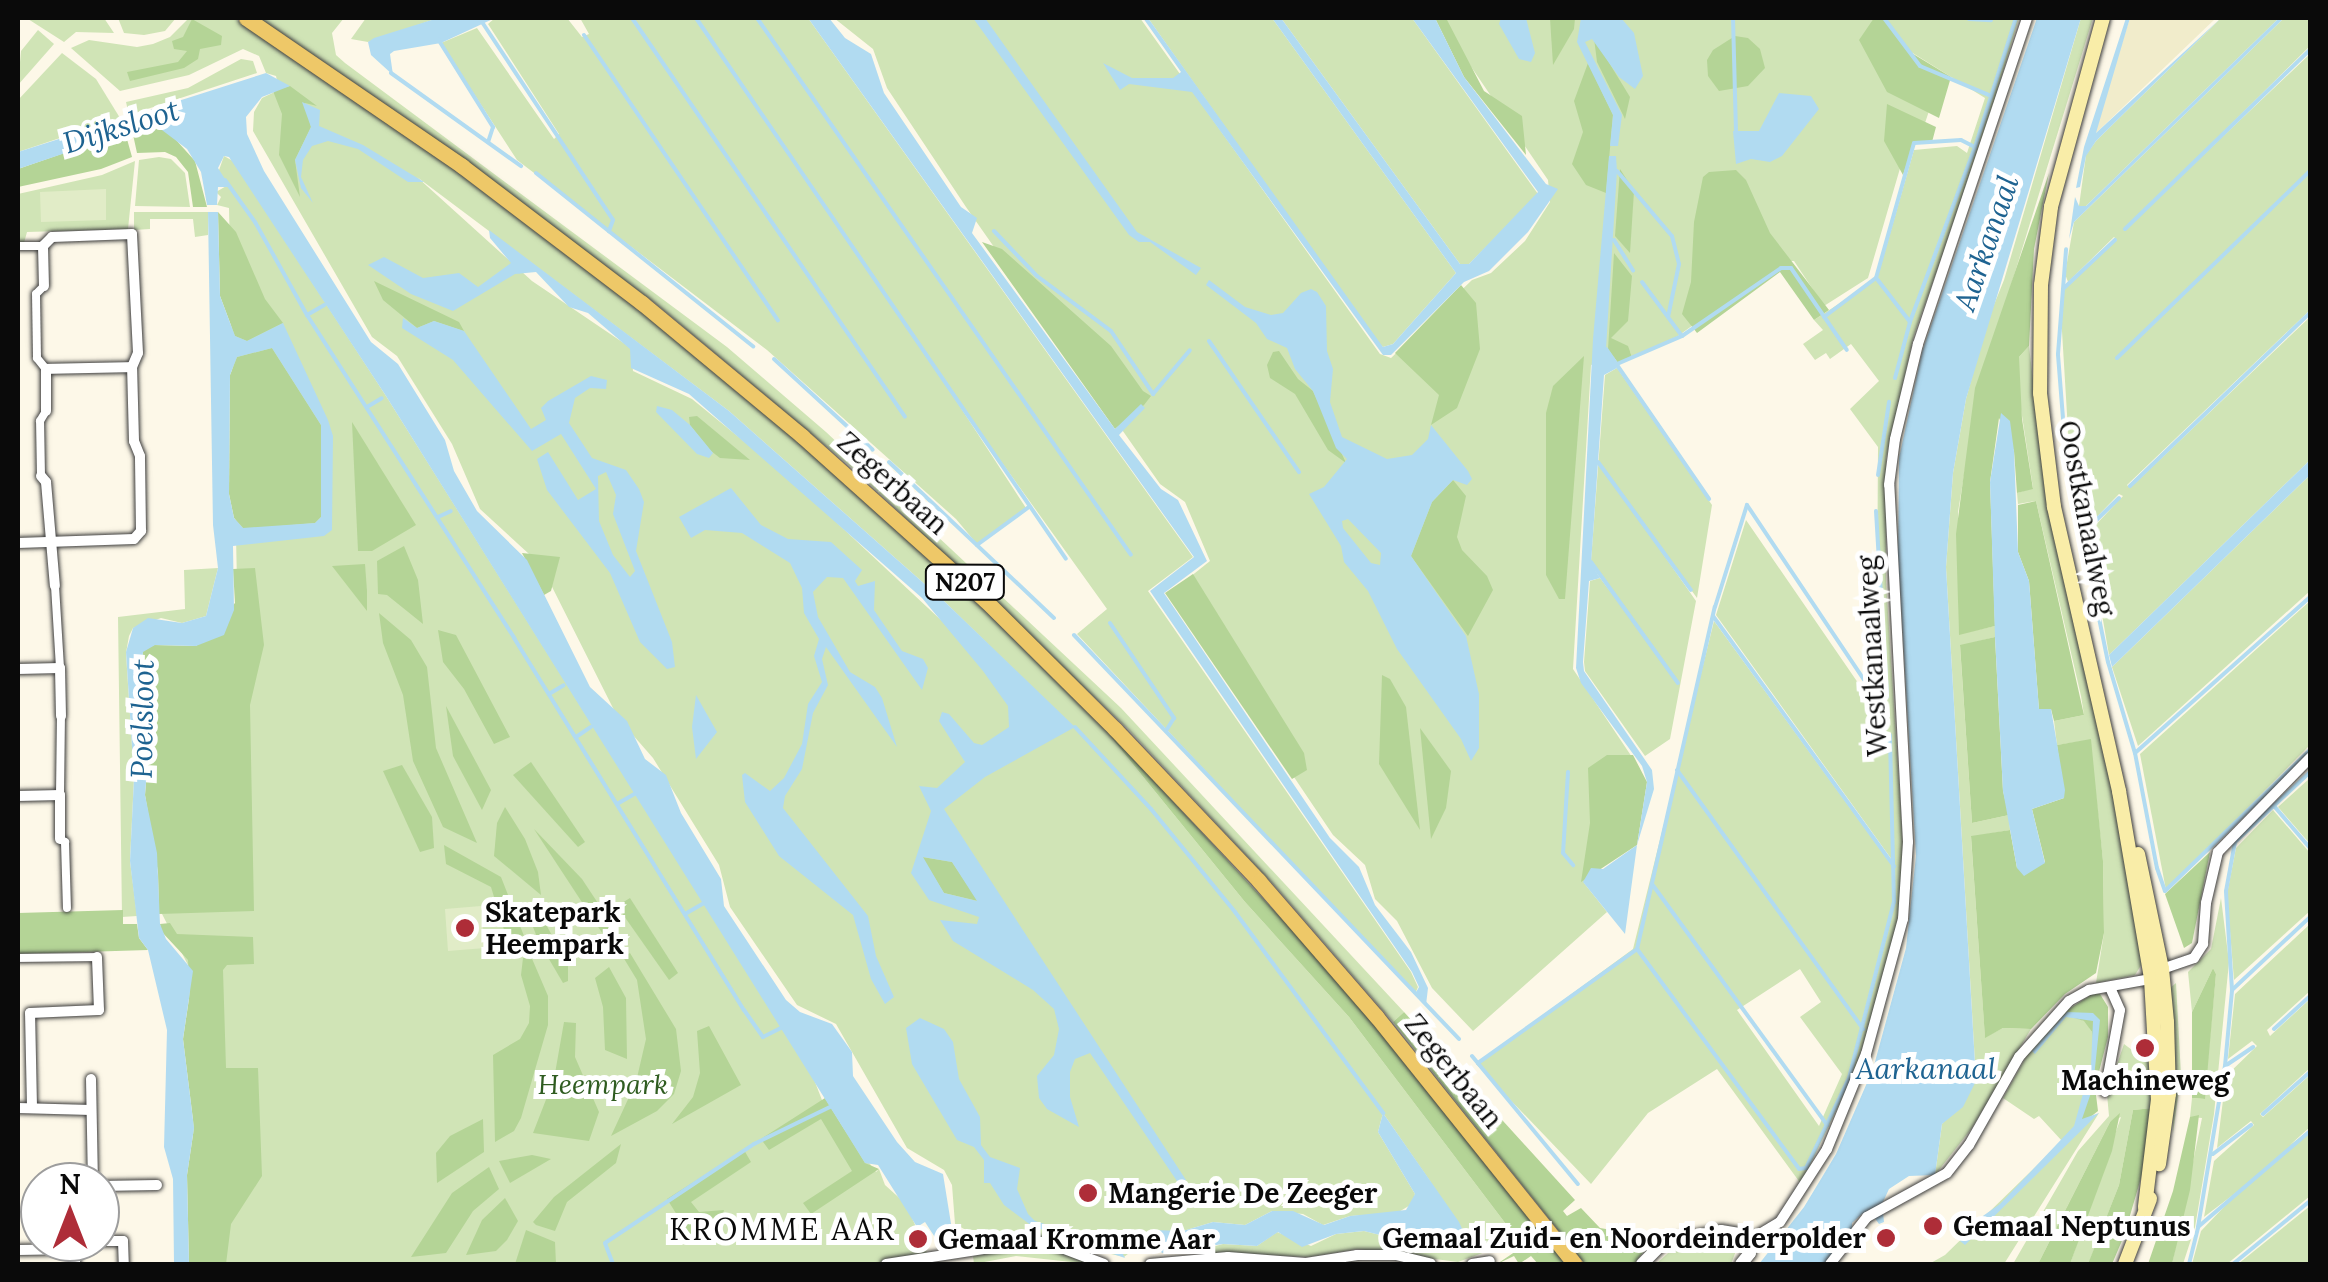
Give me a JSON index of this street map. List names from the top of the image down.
{
  "streets": {
    "main road": ["Zegerbaan", "Oostkanaalweg", "N207"],
    "street": ["Westkanaalweg"]
  },
  "districts": ["KROMME AAR"],
  "water": ["Dijksloot", "Aarkanaal", "Poelsloot"],
  "parks": ["Heempark"],
  "places": [
    "Skatepark Heempark",
    "Machineweg",
    "Mangerie De Zeeger",
    "Gemaal Neptunus",
    "Gemaal Zuid- en Noordeinderpolder",
    "Gemaal Kromme Aar"
  ],
  "north": "top"
}
